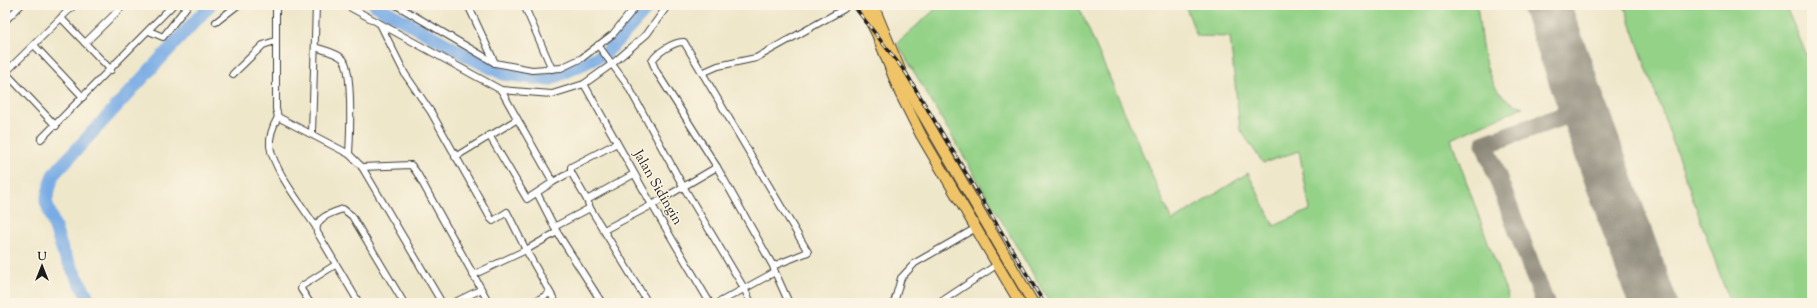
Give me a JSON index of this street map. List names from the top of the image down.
{
  "streets": {
    "street": ["Jalan Sidingin"]
  },
  "north": "top"
}
